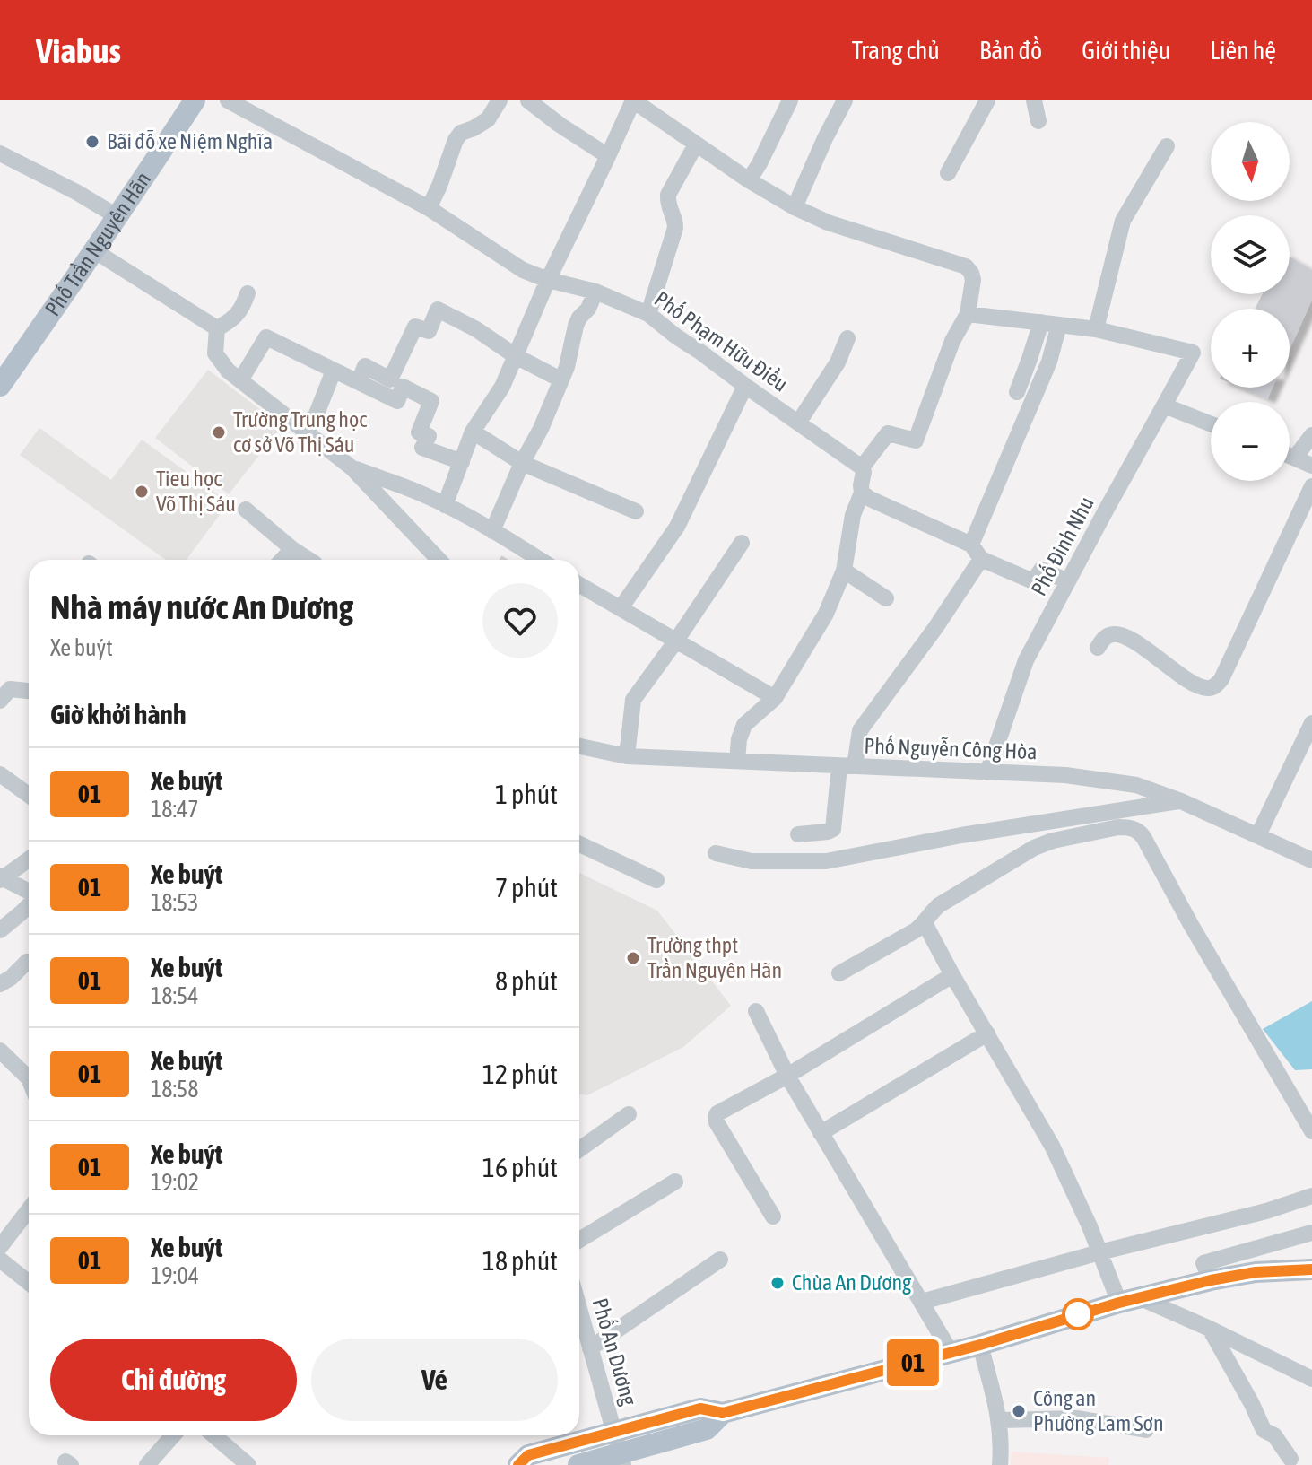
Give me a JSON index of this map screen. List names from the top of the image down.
{
  "streets": {
    "main road": ["Phố Trần Nguyên Hãn"],
    "street": [
      "Phố Phạm Hữu Điều",
      "Phố Đinh Nhu",
      "Phố Nguyễn Công Hòa",
      "Phố An Dương"
    ]
  },
  "crossings": [
    ["Phố Đinh Nhu", "Phố Nguyễn Công Hòa"]
  ],
  "places": [
    "Bãi đỗ xe Niệm Nghĩa",
    "Trường Trung học cơ sở Võ Thị Sáu",
    "Tieu học Võ Thị Sáu",
    "Trường thpt Trần Nguyên Hãn",
    "Chùa An Dương",
    "Công an Phường Lam Sơn"
  ],
  "lines": ["bus line 01"],
  "north": "bottom",
  "page": {
    "header": "Viabus",
    "nav": [
      "Trang chủ",
      "Bản đồ",
      "Giới thiệu",
      "Liên hệ"
    ],
    "on_map": "01",
    "map_buttons": ["+", "−"],
    "heading": [
      ["Nhà máy nước An Dương", "Xe buýt"],
      "Giờ khởi hành"
    ],
    "list": [
      {
        "mark": "01",
        "name": "Xe buýt",
        "note": "18:47",
        "value": "1 phút"
      },
      {
        "mark": "01",
        "name": "Xe buýt",
        "note": "18:53",
        "value": "7 phút"
      },
      {
        "mark": "01",
        "name": "Xe buýt",
        "note": "18:54",
        "value": "8 phút"
      },
      {
        "mark": "01",
        "name": "Xe buýt",
        "note": "18:58",
        "value": "12 phút"
      },
      {
        "mark": "01",
        "name": "Xe buýt",
        "note": "19:02",
        "value": "16 phút"
      },
      {
        "mark": "01",
        "name": "Xe buýt",
        "note": "19:04",
        "value": "18 phút"
      }
    ],
    "buttons": ["Chỉ đường", "Vé"]
  }
}
